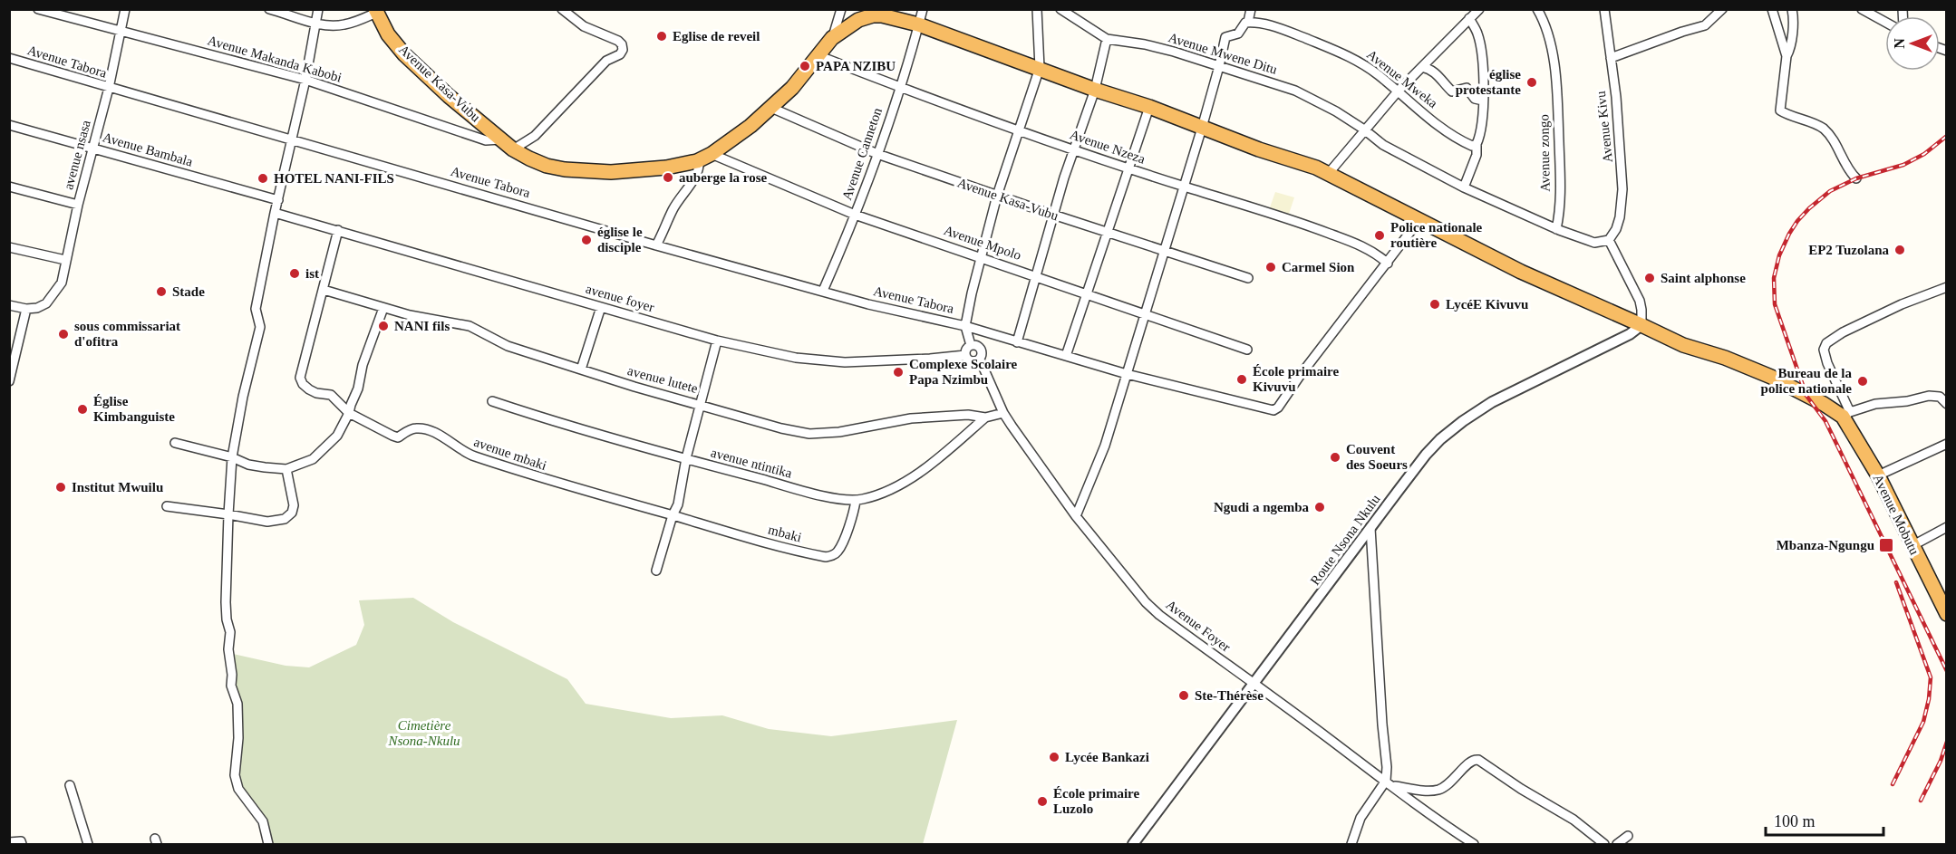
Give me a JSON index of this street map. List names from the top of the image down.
{
  "streets": {
    "highway": ["Avenue Kasa-Vubu", "Avenue Mobutu"],
    "street": [
      "Avenue Mwene Ditu",
      "Avenue Makanda Kabobi",
      "Avenue Tabora",
      "Avenue Mweka",
      "Avenue Kivu",
      "Avenue Nzeza",
      "Avenue Bambala",
      "Avenue zongo",
      "Avenue Canneton",
      "avenue nsasa",
      "Avenue Mpolo",
      "avenue foyer",
      "avenue lutete",
      "avenue mbaki",
      "avenue ntintika",
      "mbaki",
      "Route Nsona Nkulu",
      "Avenue Foyer"
    ]
  },
  "crossings": [
    ["Avenue Mwene Ditu", "Avenue Kivu"],
    ["Avenue Mwene Ditu", "Avenue zongo"],
    ["Avenue Makanda Kabobi", "Avenue Kasa-Vubu"],
    ["Avenue Makanda Kabobi", "avenue nsasa"],
    ["Avenue Tabora", "Avenue Nzeza"],
    ["Avenue Tabora", "Avenue Canneton"],
    ["Avenue Tabora", "avenue nsasa"],
    ["Avenue Tabora", "avenue foyer"],
    ["Avenue Tabora", "Avenue Foyer"],
    ["Avenue Kasa-Vubu", "Avenue Nzeza"],
    ["Avenue Kasa-Vubu", "Avenue Canneton"],
    ["Avenue Kasa-Vubu", "Avenue Mpolo"],
    ["Avenue Nzeza", "Avenue Canneton"],
    ["Avenue Bambala", "avenue nsasa"],
    ["Avenue Canneton", "Avenue Mpolo"],
    ["avenue foyer", "Avenue Foyer"],
    ["avenue lutete", "avenue mbaki"],
    ["avenue lutete", "avenue ntintika"],
    ["avenue lutete", "Avenue Foyer"],
    ["avenue mbaki", "mbaki"],
    ["avenue ntintika", "mbaki"],
    ["Route Nsona Nkulu", "Avenue Foyer"]
  ],
  "parks": ["Cimetière Nsona-Nkulu"],
  "places": {
    "other": [
      "Eglise de reveil",
      "PAPA NZIBU",
      "église protestante",
      "auberge la rose",
      "HOTEL NANI-FILS",
      "Police nationale routière",
      "église le disciple",
      "EP2 Tuzolana",
      "Carmel Sion",
      "ist",
      "Saint alphonse",
      "Stade",
      "LycéE Kivuvu",
      "NANI fils",
      "sous commissariat d'ofitra",
      "Complexe Scolaire Papa Nzimbu",
      "École primaire Kivuvu",
      "Bureau de la police nationale",
      "Église Kimbanguiste",
      "Couvent des Soeurs",
      "Institut Mwuilu",
      "Ngudi a ngemba",
      "Ste-Thérèse",
      "Lycée Bankazi",
      "École primaire Luzolo"
    ],
    "transit": ["Mbanza-Ngungu"]
  },
  "scale_bar": "100 m",
  "north": "left"
}
